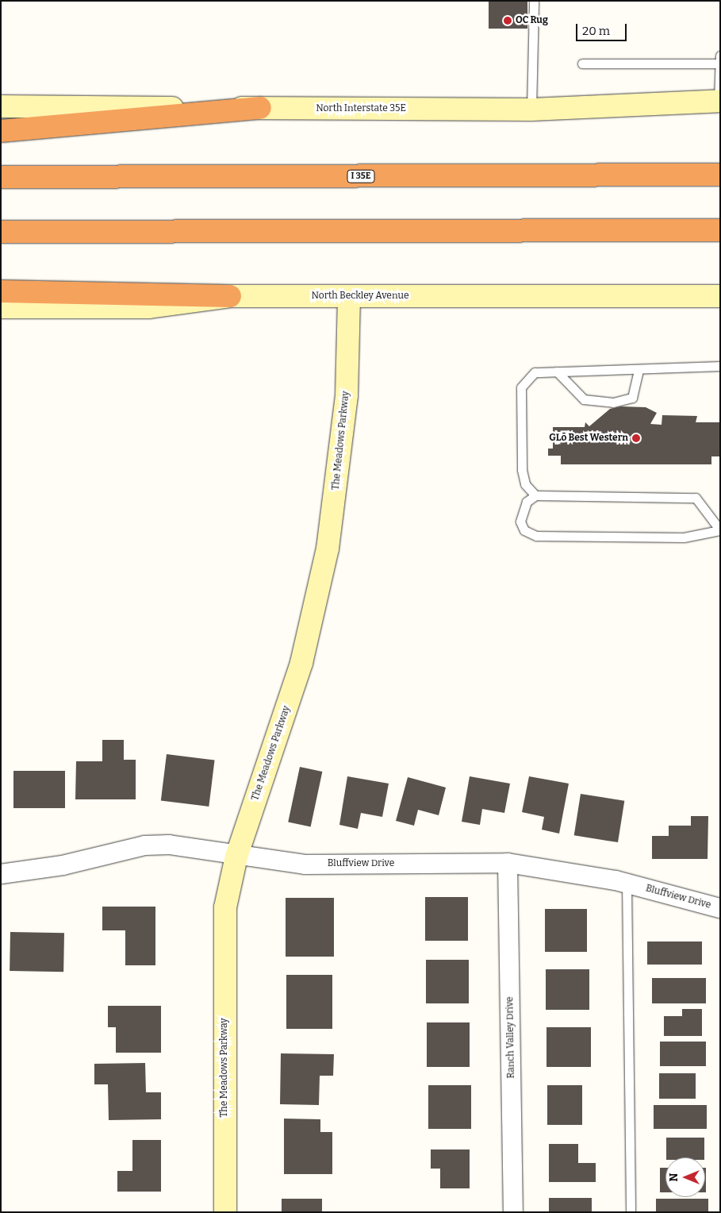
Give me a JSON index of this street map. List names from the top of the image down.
{
  "streets": {
    "highway": ["I 35E"],
    "main road": ["North Interstate 35E", "North Beckley Avenue", "The Meadows Parkway"],
    "street": ["Bluffview Drive", "Ranch Valley Drive"]
  },
  "crossings": [
    ["North Beckley Avenue", "The Meadows Parkway"],
    ["The Meadows Parkway", "Bluffview Drive"],
    ["Bluffview Drive", "Ranch Valley Drive"]
  ],
  "places": ["OC Rug", "GLō Best Western"],
  "scale_bar": "20 m",
  "north": "left"
}
